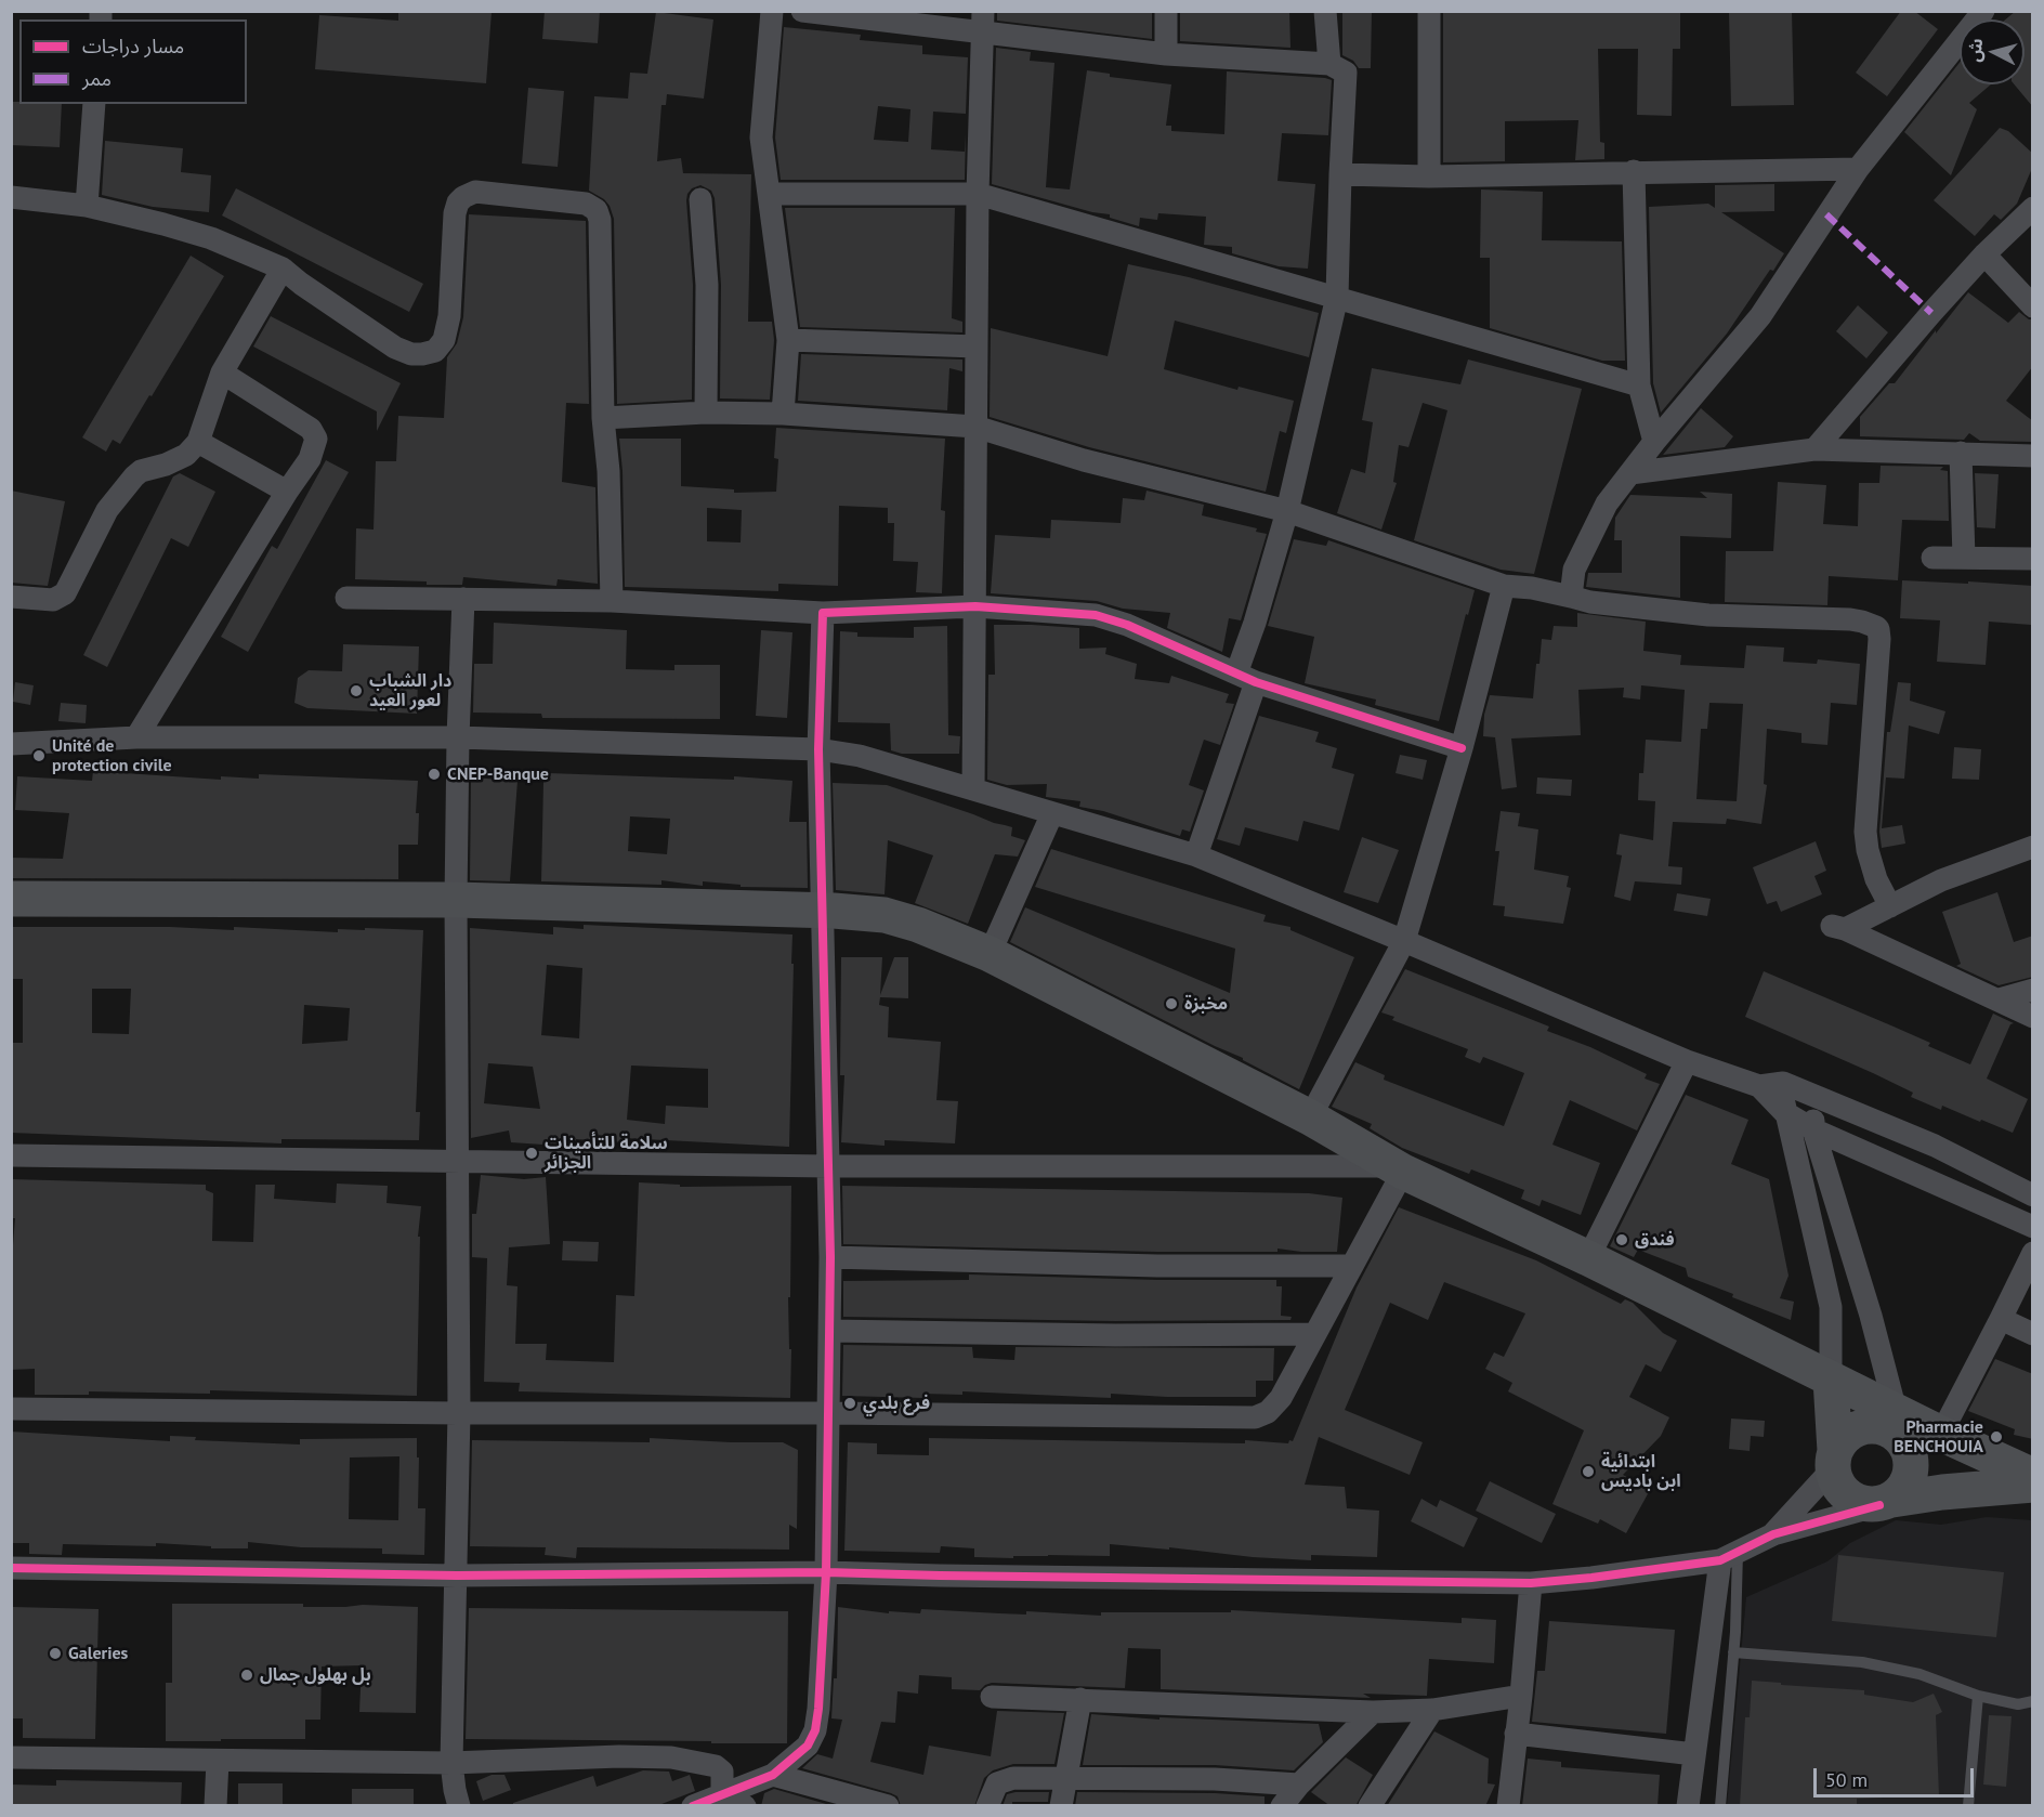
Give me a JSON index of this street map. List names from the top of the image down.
{
  "places": [
    "دار الشباب لعور العيد",
    "Unité de protection civile",
    "CNEP-Banque",
    "مخبزة",
    "سلامة للتأمينات الجزائر",
    "فندق",
    "فرع بلدي",
    "Pharmacie BENCHOUIA",
    "ابتدائية ابن باديس",
    "Galeries",
    "بل بهلول جمال"
  ],
  "legend": ["مسار دراجات", "ممر"],
  "scale_bar": "50 m",
  "north": "left"
}
